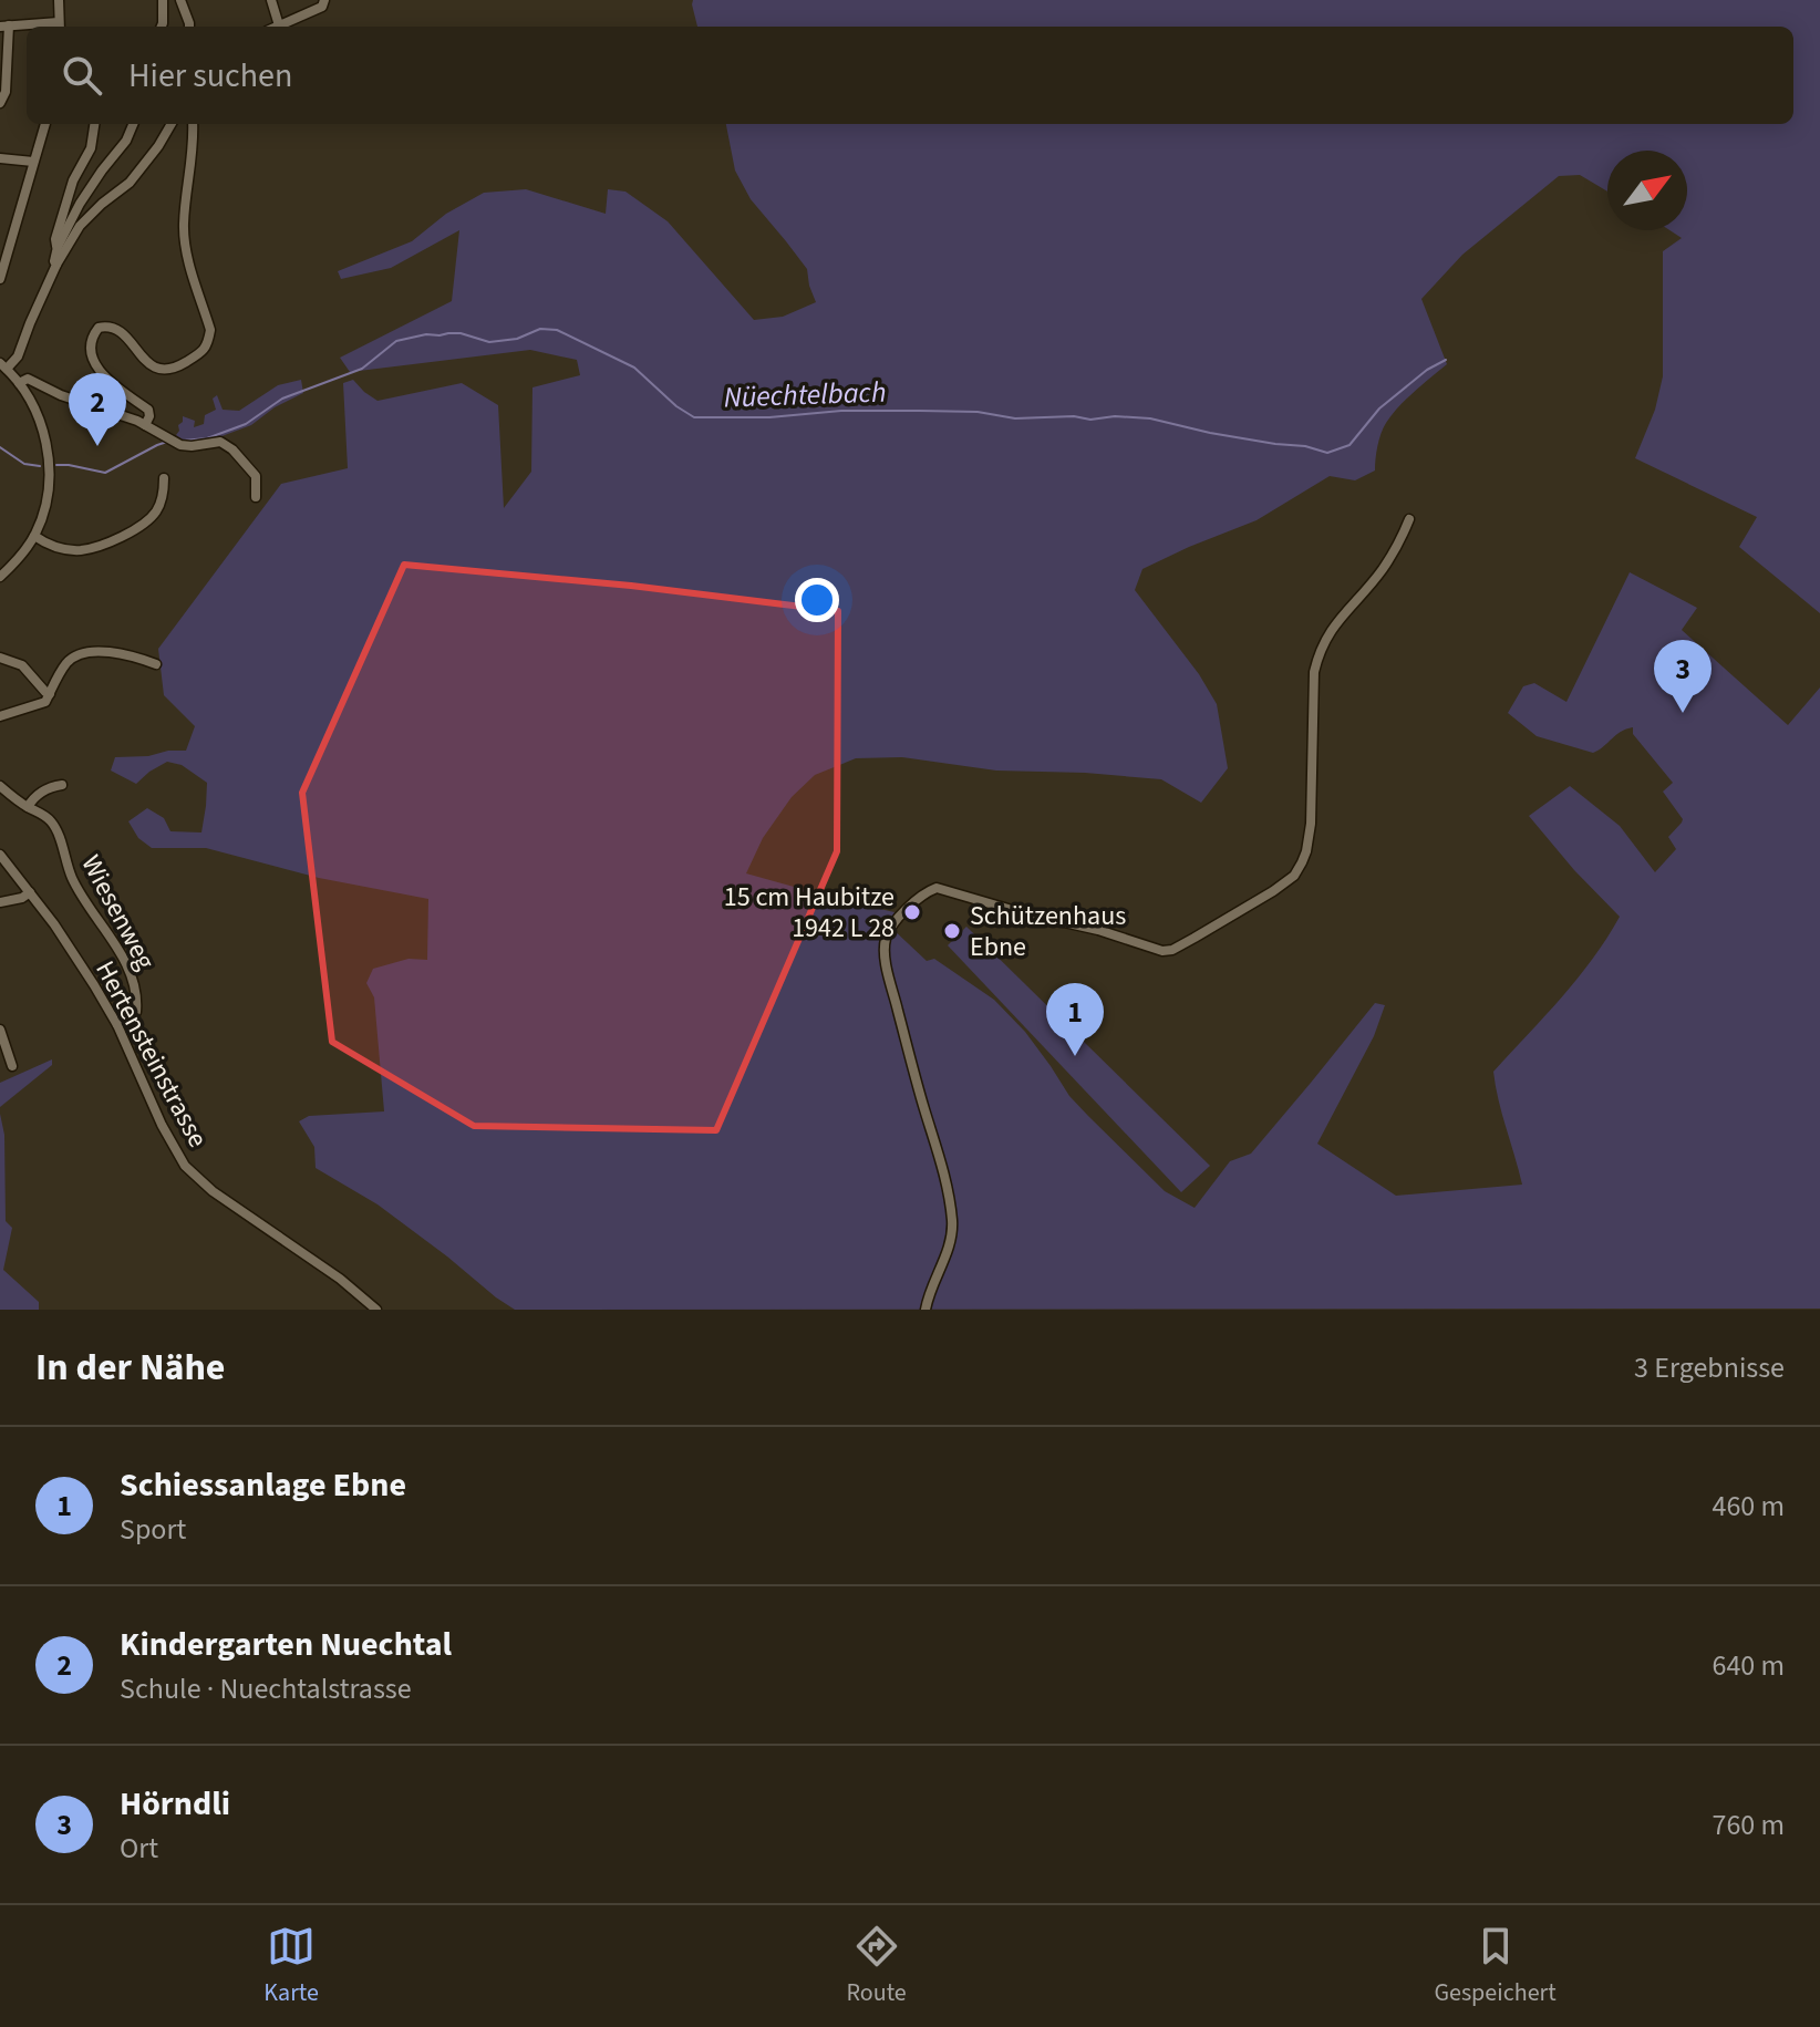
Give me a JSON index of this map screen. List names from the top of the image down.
{
  "streets": {
    "street": ["Wiesenweg", "Hertensteinstrasse"]
  },
  "crossings": [
    ["Wiesenweg", "Hertensteinstrasse"]
  ],
  "water": ["Nüechtelbach"],
  "places": ["15 cm Haubitze 1942 L 28", "Schützenhaus Ebne"],
  "north": "top right",
  "page": {
    "search": "Hier suchen",
    "pins": ["2", "3", "1"],
    "heading": ["In der Nähe", "3 Ergebnisse"],
    "list": [
      {
        "mark": "1",
        "name": "Schiessanlage Ebne",
        "note": "Sport",
        "value": "460 m"
      },
      {
        "mark": "2",
        "name": "Kindergarten Nuechtal",
        "note": "Schule · Nuechtalstrasse",
        "value": "640 m"
      },
      {
        "mark": "3",
        "name": "Hörndli",
        "note": "Ort",
        "value": "760 m"
      }
    ],
    "nav": ["Karte", "Route", "Gespeichert"]
  }
}
